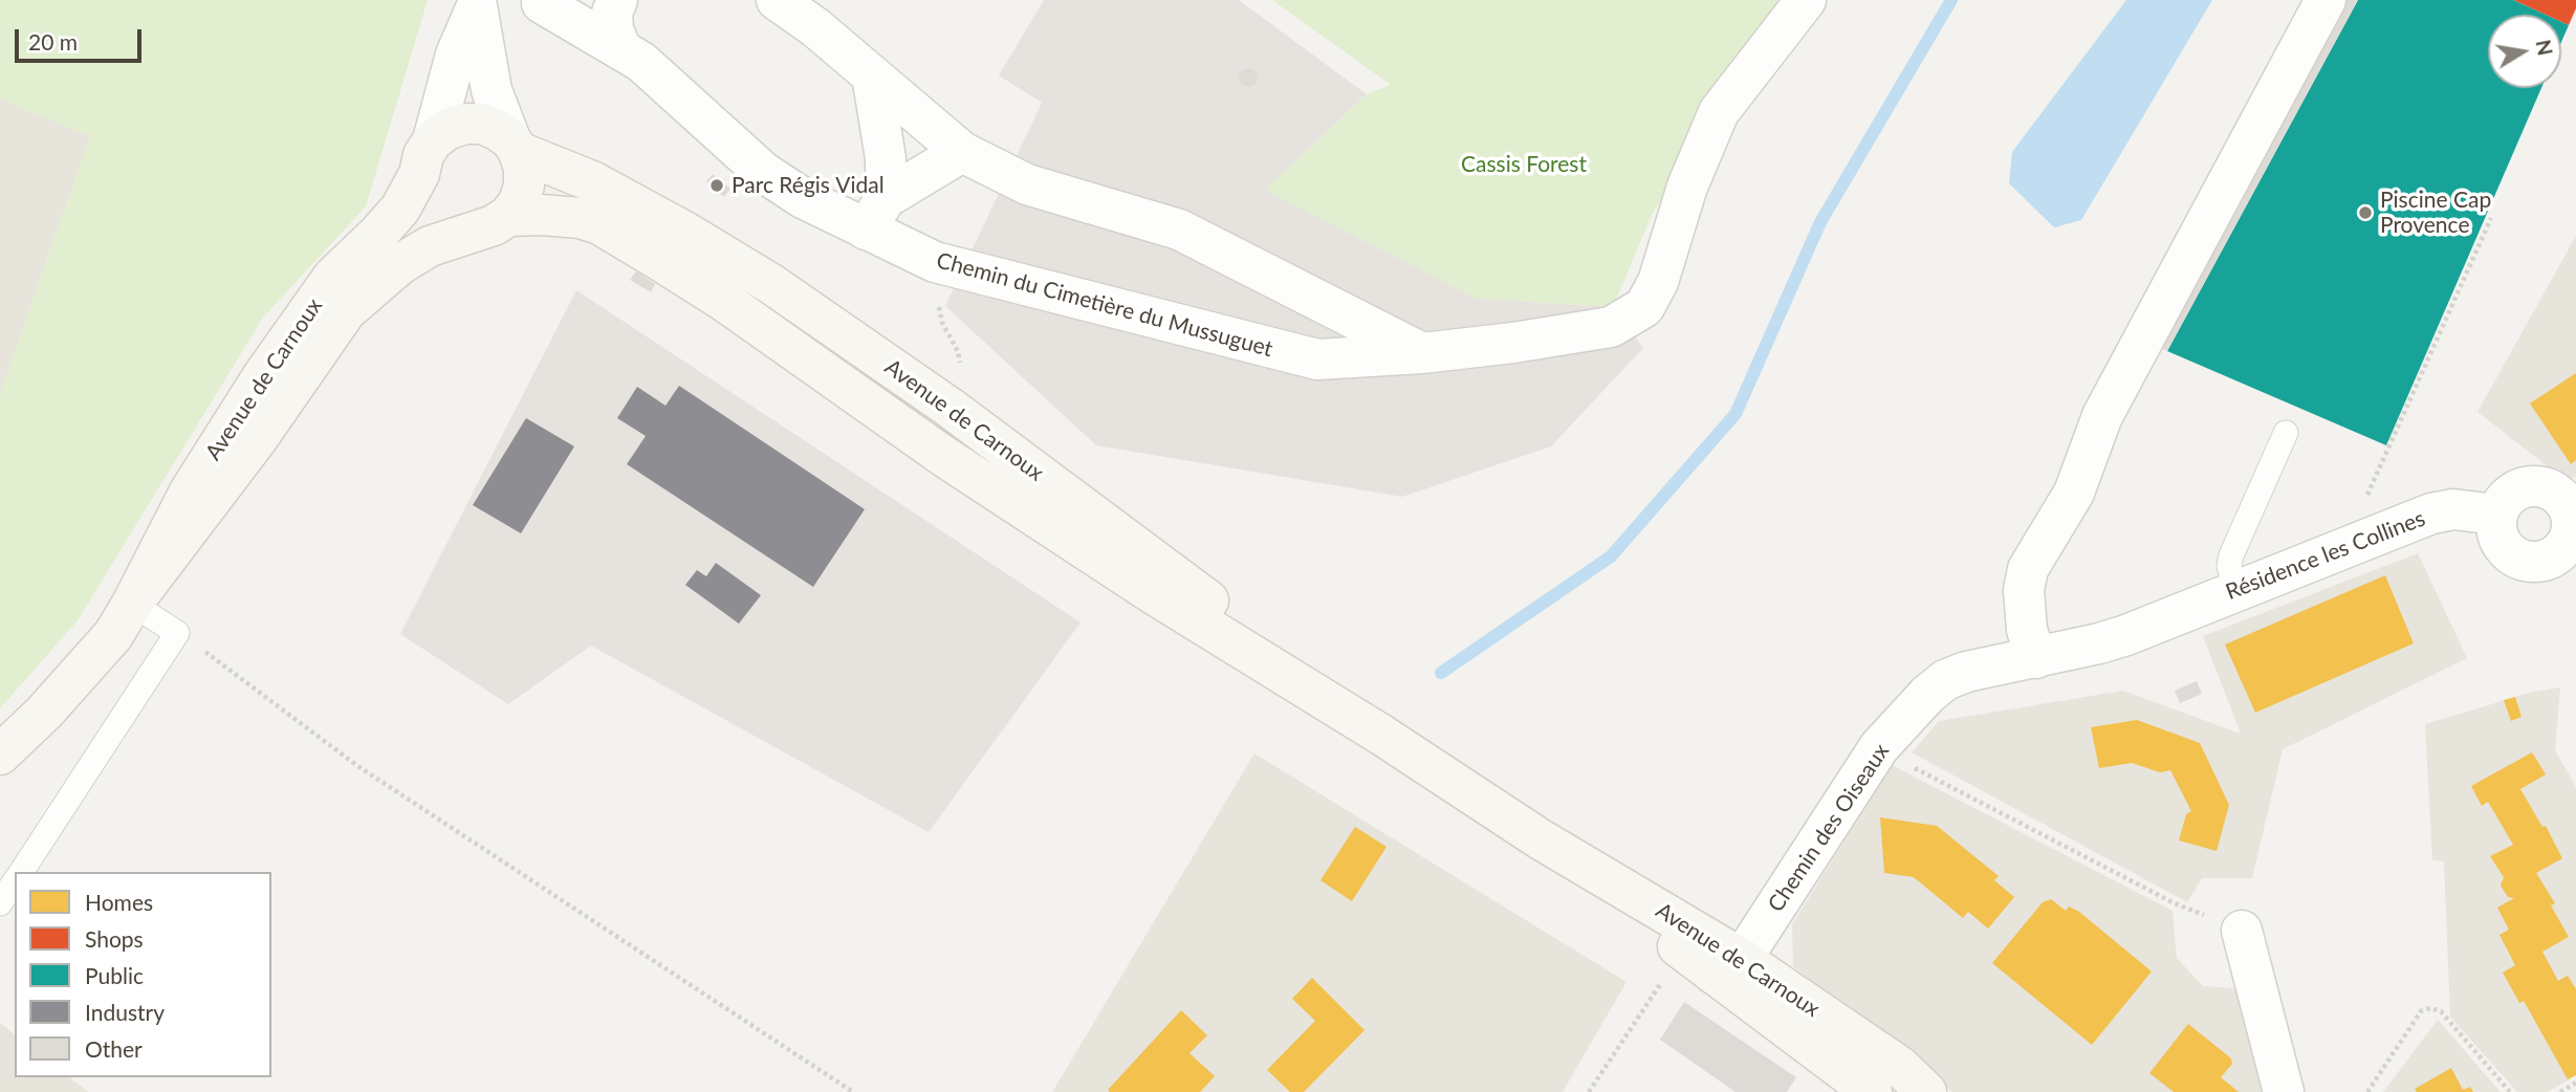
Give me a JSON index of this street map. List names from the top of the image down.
{
  "streets": {
    "main road": ["Avenue de Carnoux"],
    "street": ["Chemin du Cimetière du Mussuguet", "Résidence les Collines", "Chemin des Oiseaux"]
  },
  "crossings": [
    ["Avenue de Carnoux", "Chemin des Oiseaux"],
    ["Résidence les Collines", "Chemin des Oiseaux"]
  ],
  "parks": ["Cassis Forest"],
  "places": ["Parc Régis Vidal", "Piscine Cap Provence"],
  "legend": [
    "Homes",
    "Shops",
    "Public",
    "Industry",
    "Other"
  ],
  "scale_bar": "20 m",
  "north": "right"
}
